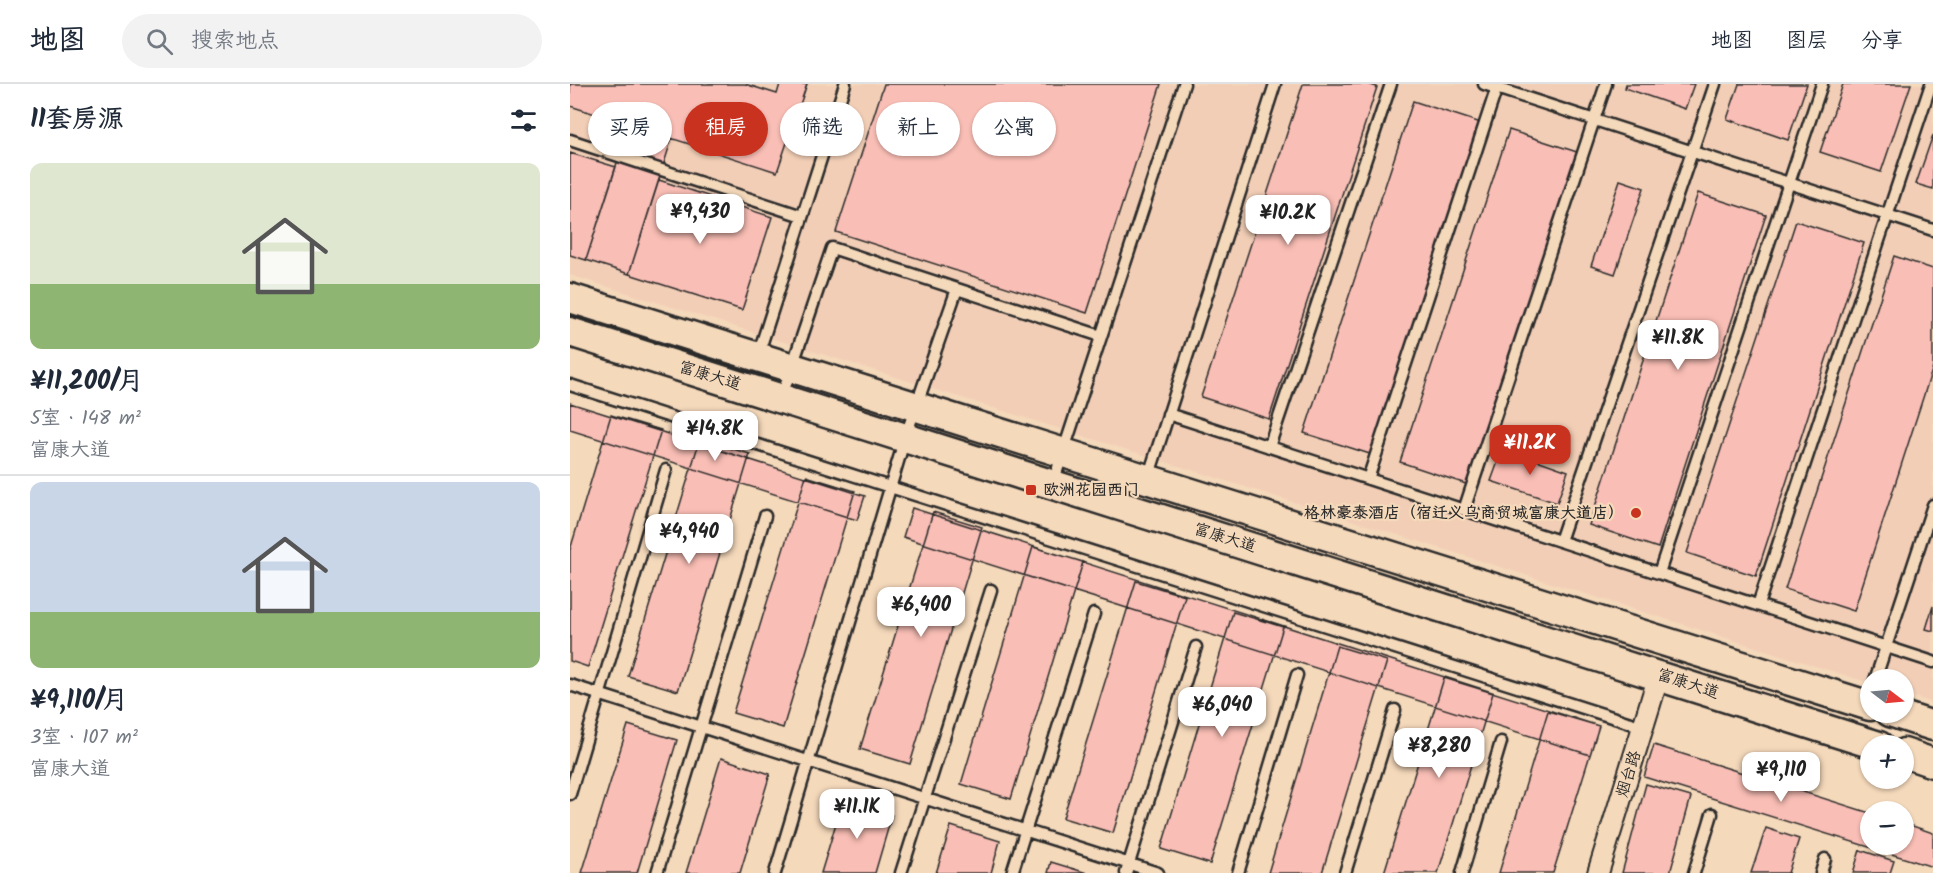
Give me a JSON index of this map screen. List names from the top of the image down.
{
  "streets": {
    "street": ["富康大道", "烟台路"]
  },
  "crossings": [
    ["富康大道", "烟台路"]
  ],
  "places": {
    "transit": ["欧洲花园西门"],
    "other": ["格林豪泰酒店（宿迁义乌商贸城富康大道店）"]
  },
  "north": "right",
  "page": {
    "header": "地图",
    "search": "搜索地点",
    "nav": ["地图", "图层", "分享"],
    "heading": "11套房源",
    "chip": [
      "买房",
      "租房",
      "筛选",
      "新上",
      "公寓"
    ],
    "list": [
      {
        "name": "¥11,200/月",
        "note": "5室 · 148 m² · 富康大道"
      },
      {
        "name": "¥9,110/月",
        "note": "3室 · 107 m² · 富康大道"
      }
    ],
    "price": [
      "¥9,430",
      "¥10.2K",
      "¥11.8K",
      "¥14.8K",
      "¥11.2K",
      "¥4,940",
      "¥6,400",
      "¥6,040",
      "¥8,280",
      "¥9,110",
      "¥11.1K"
    ],
    "map_buttons": ["+", "−"]
  }
}
